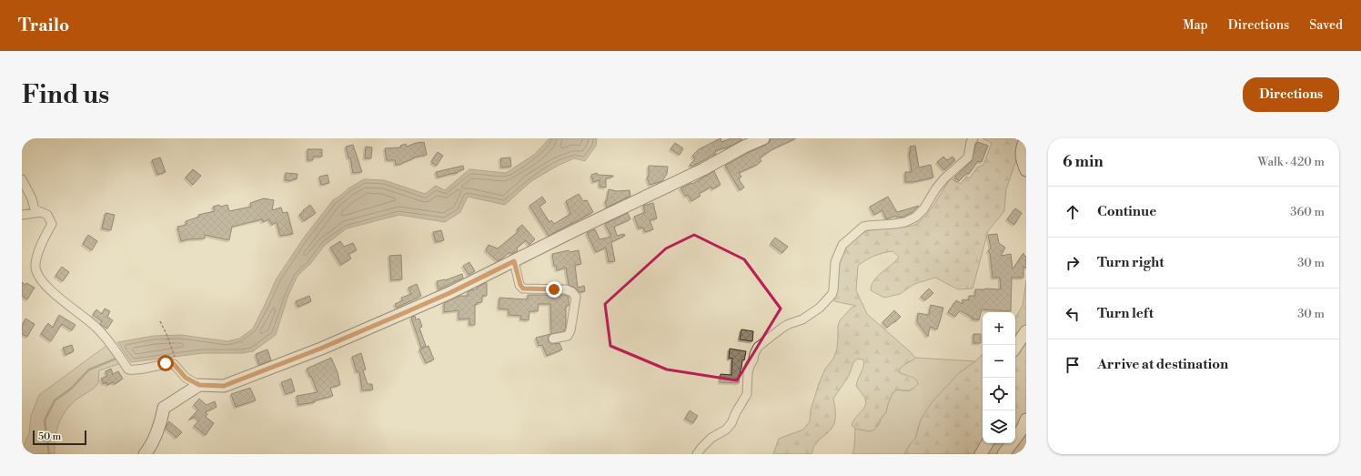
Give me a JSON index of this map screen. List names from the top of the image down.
{
  "scale_bar": "50 m",
  "page": {
    "header": "Trailo",
    "nav": ["Map", "Directions", "Saved"],
    "buttons": "Directions",
    "title": "Find us",
    "heading": ["6 min", "Walk · 420 m"],
    "list": [
      ["Continue", "360 m"],
      ["Turn right", "30 m"],
      ["Turn left", "30 m"],
      "Arrive at destination"
    ],
    "map_buttons": ["+", "−"],
    "scale": "50 m"
  }
}
